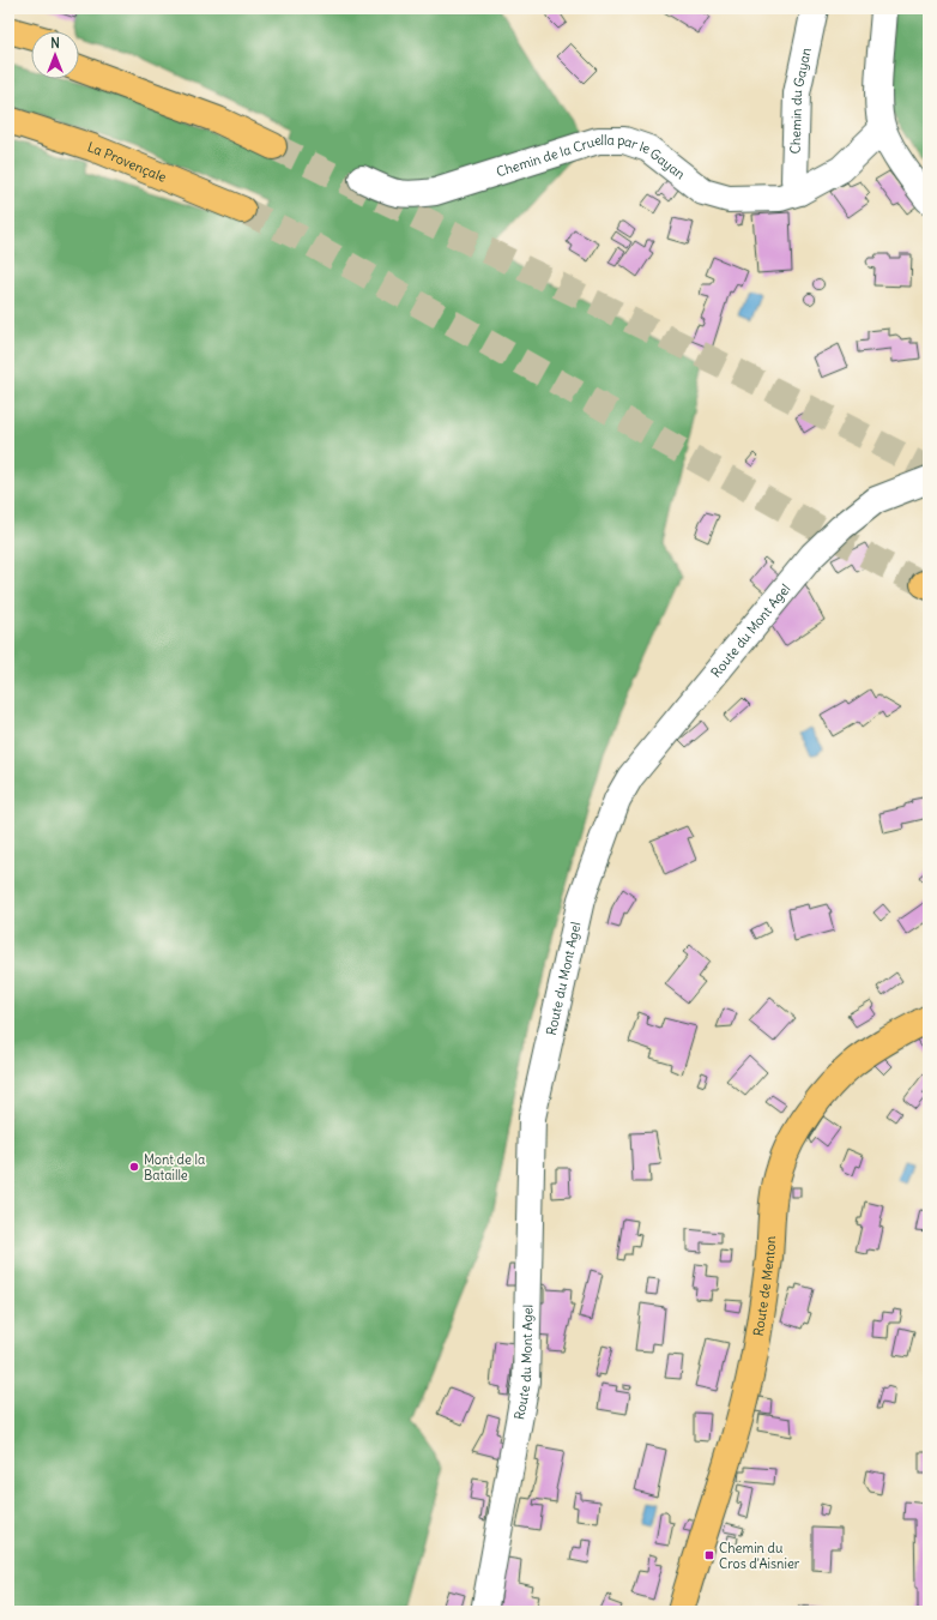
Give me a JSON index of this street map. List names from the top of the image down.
{
  "streets": {
    "main road": ["La Provençale", "Route de Menton"],
    "street": ["Chemin du Gayan", "Chemin de la Cruella par le Gayan", "Route du Mont Agel"]
  },
  "crossings": [
    ["Chemin du Gayan", "Chemin de la Cruella par le Gayan"]
  ],
  "places": {
    "other": ["Mont de la Bataille"],
    "transit": ["Chemin du Cros d'Aisnier"]
  },
  "north": "top"
}
